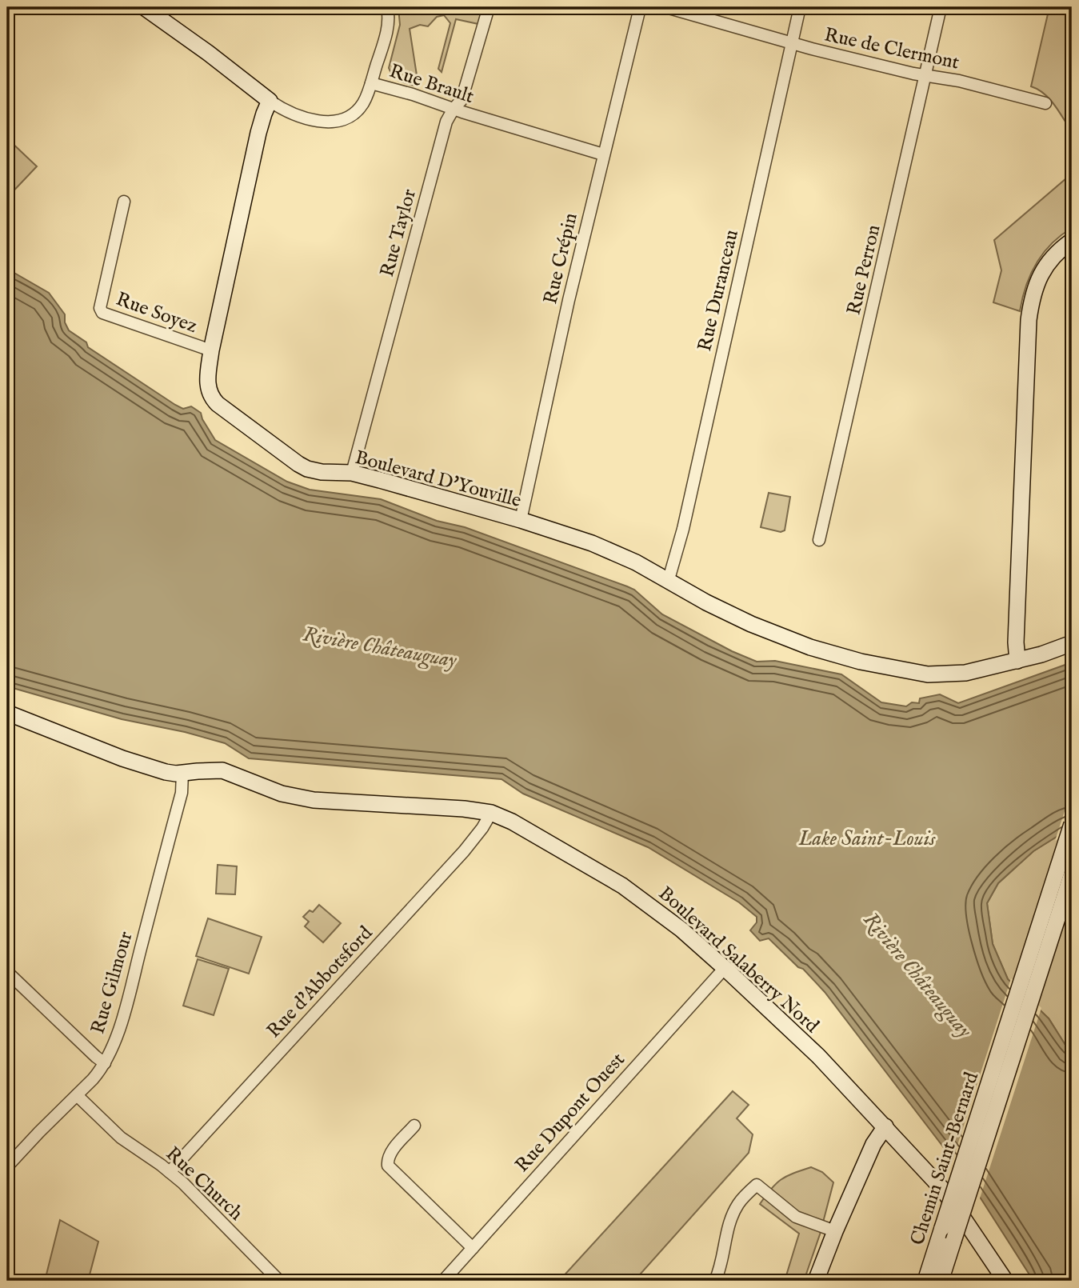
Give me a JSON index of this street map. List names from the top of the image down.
{
  "streets": {
    "street": [
      "Rue de Clermont",
      "Rue Brault",
      "Rue Taylor",
      "Rue Crépin",
      "Rue Perron",
      "Rue Duranceau",
      "Rue Soyez",
      "Boulevard D'Youville",
      "Boulevard Salaberry Nord",
      "Rue d'Abbotsford",
      "Rue Gilmour",
      "Rue Dupont Ouest",
      "Chemin Saint-Bernard",
      "Rue Church"
    ]
  },
  "crossings": [
    ["Rue de Clermont", "Rue Perron"],
    ["Rue de Clermont", "Rue Duranceau"],
    ["Rue Brault", "Rue Taylor"],
    ["Rue Brault", "Rue Crépin"],
    ["Rue Brault", "Boulevard D'Youville"],
    ["Rue Taylor", "Boulevard D'Youville"],
    ["Rue Crépin", "Boulevard D'Youville"],
    ["Rue Duranceau", "Boulevard D'Youville"],
    ["Rue Soyez", "Boulevard D'Youville"],
    ["Boulevard Salaberry Nord", "Rue d'Abbotsford"],
    ["Boulevard Salaberry Nord", "Rue Gilmour"],
    ["Boulevard Salaberry Nord", "Rue Dupont Ouest"],
    ["Rue d'Abbotsford", "Rue Church"],
    ["Rue Gilmour", "Rue Church"]
  ],
  "water": ["Rivière Châteauguay", "Lake Saint-Louis"]
}
